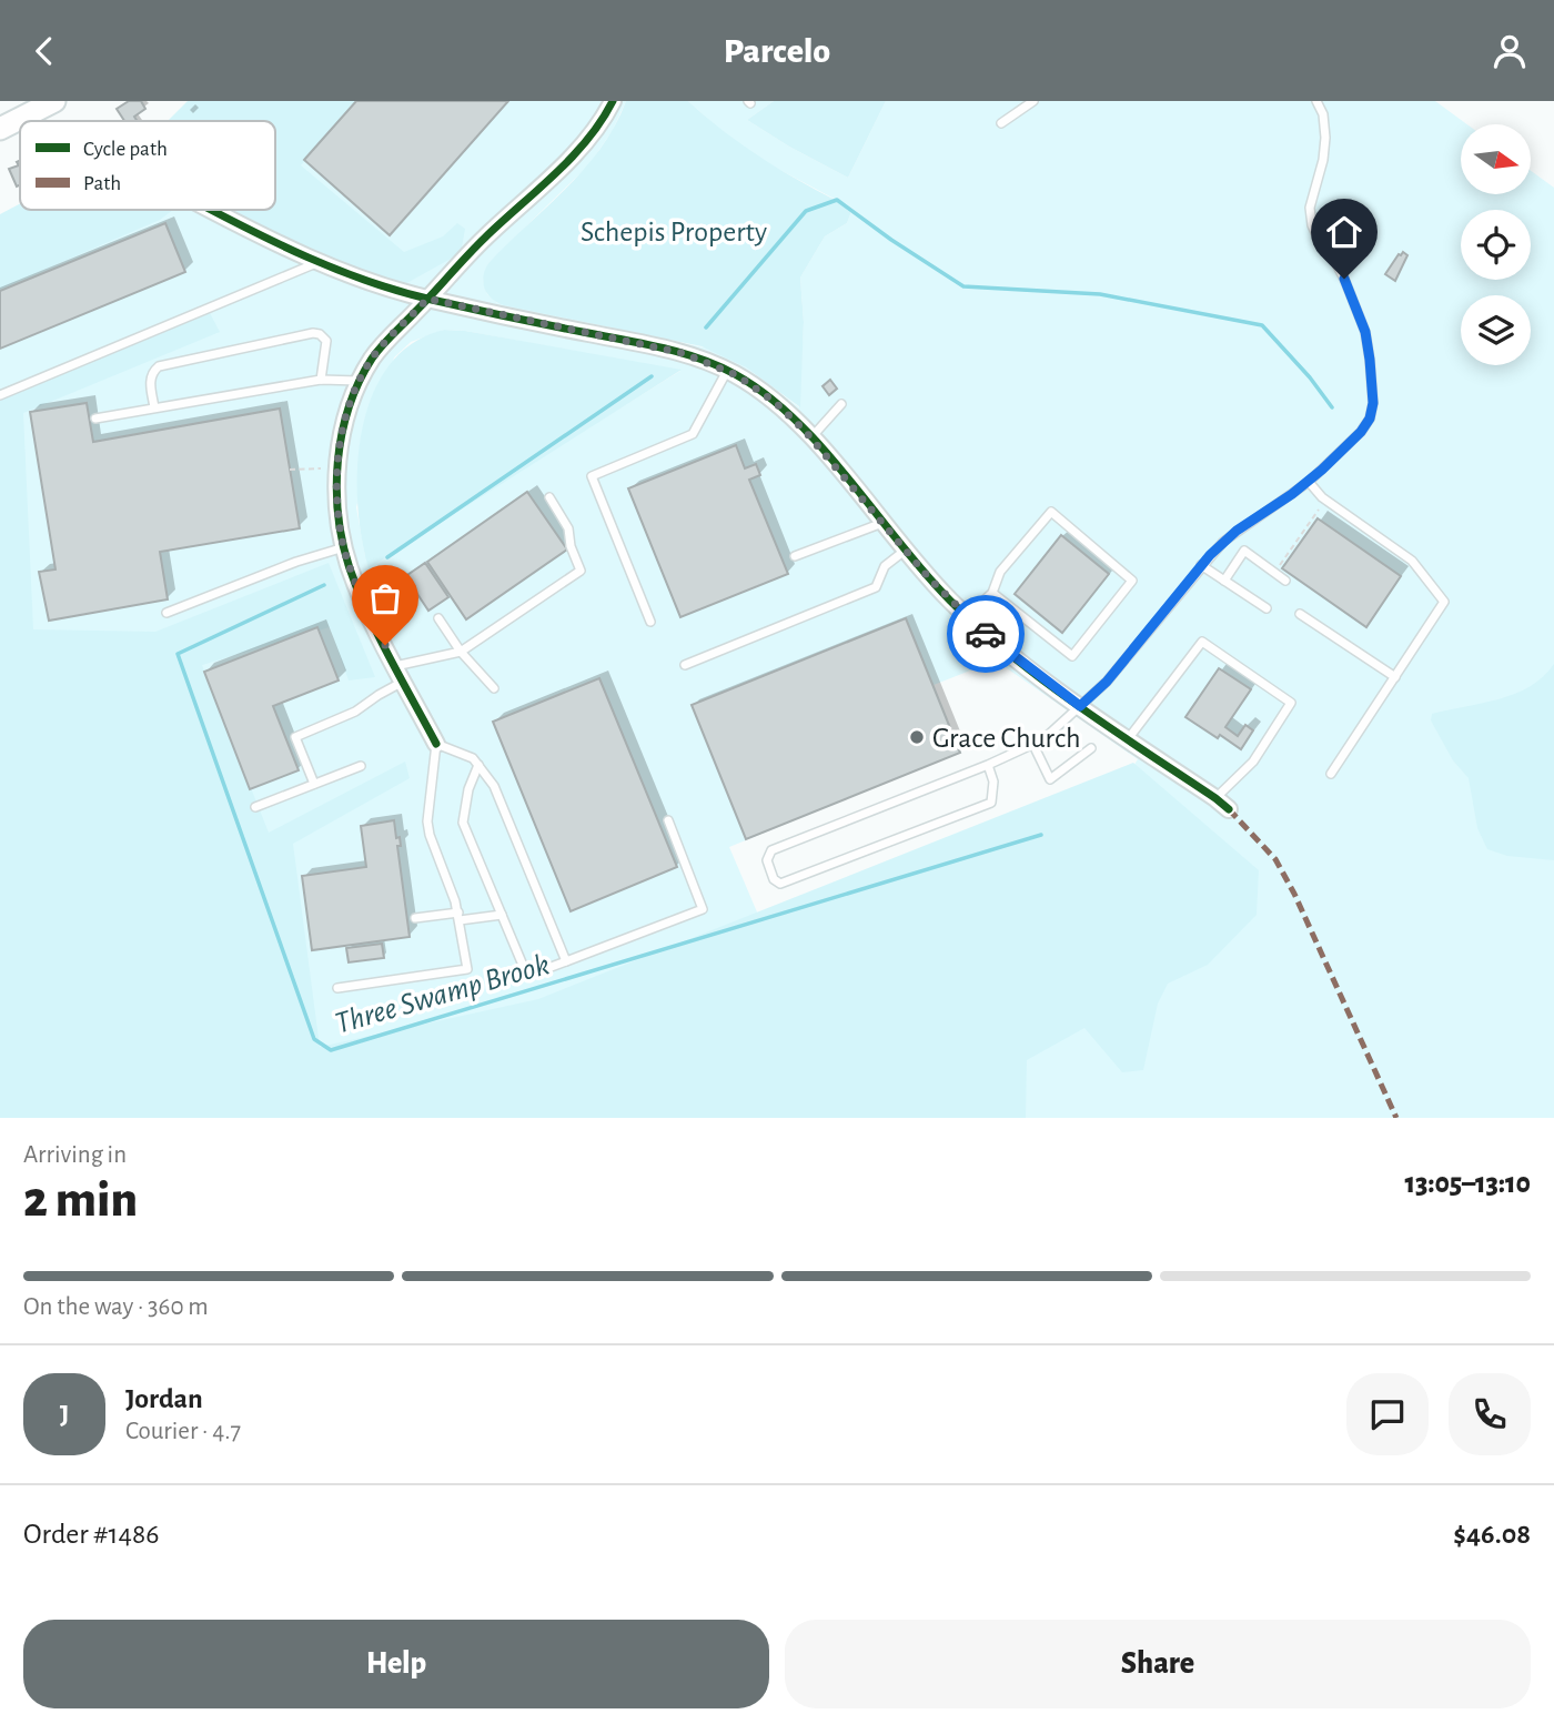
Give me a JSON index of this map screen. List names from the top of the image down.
{
  "water": ["Three Swamp Brook"],
  "parks": ["Schepis Property"],
  "places": ["Grace Church"],
  "legend": ["Cycle path", "Path"],
  "north": "right",
  "page": {
    "header": "Parcelo",
    "heading": ["2 min", "Arriving in", "13:05–13:10"],
    "panel": [
      "Jordan",
      "Courier · 4.7",
      "Order #1486",
      "$46.08"
    ],
    "bar": "On the way · 360 m",
    "round": "J",
    "buttons": ["Help", "Share"]
  }
}
